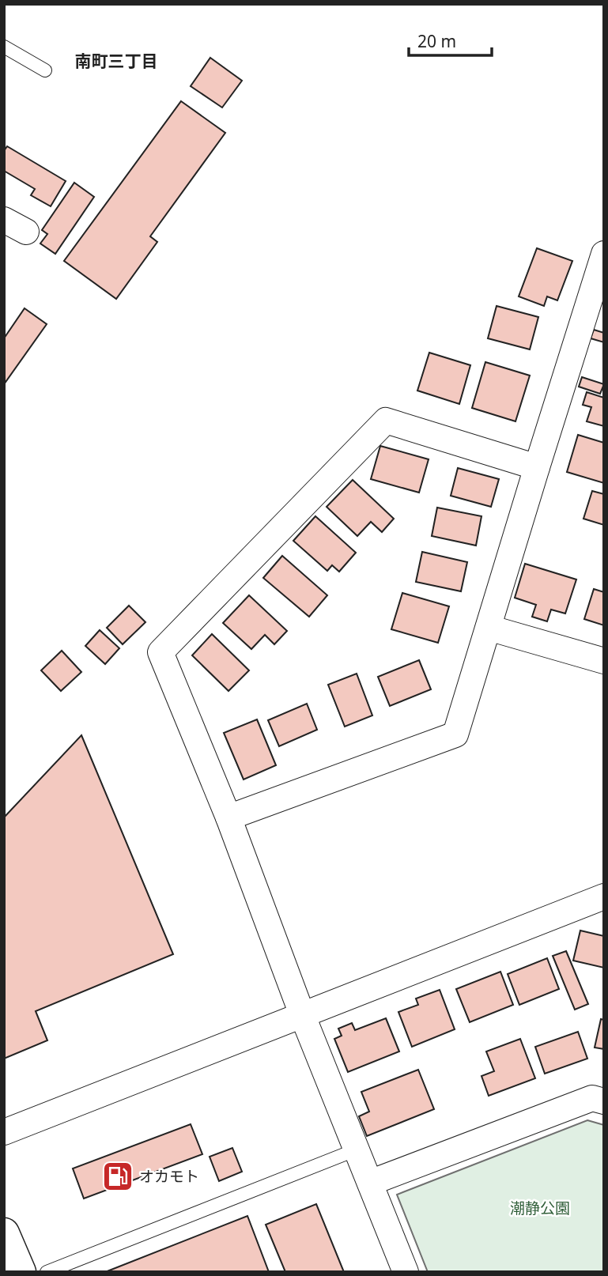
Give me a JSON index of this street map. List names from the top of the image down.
{
  "districts": ["南町三丁目"],
  "parks": ["潮静公園"],
  "places": {
    "fuel station": ["オカモト"]
  },
  "scale_bar": "20 m"
}
